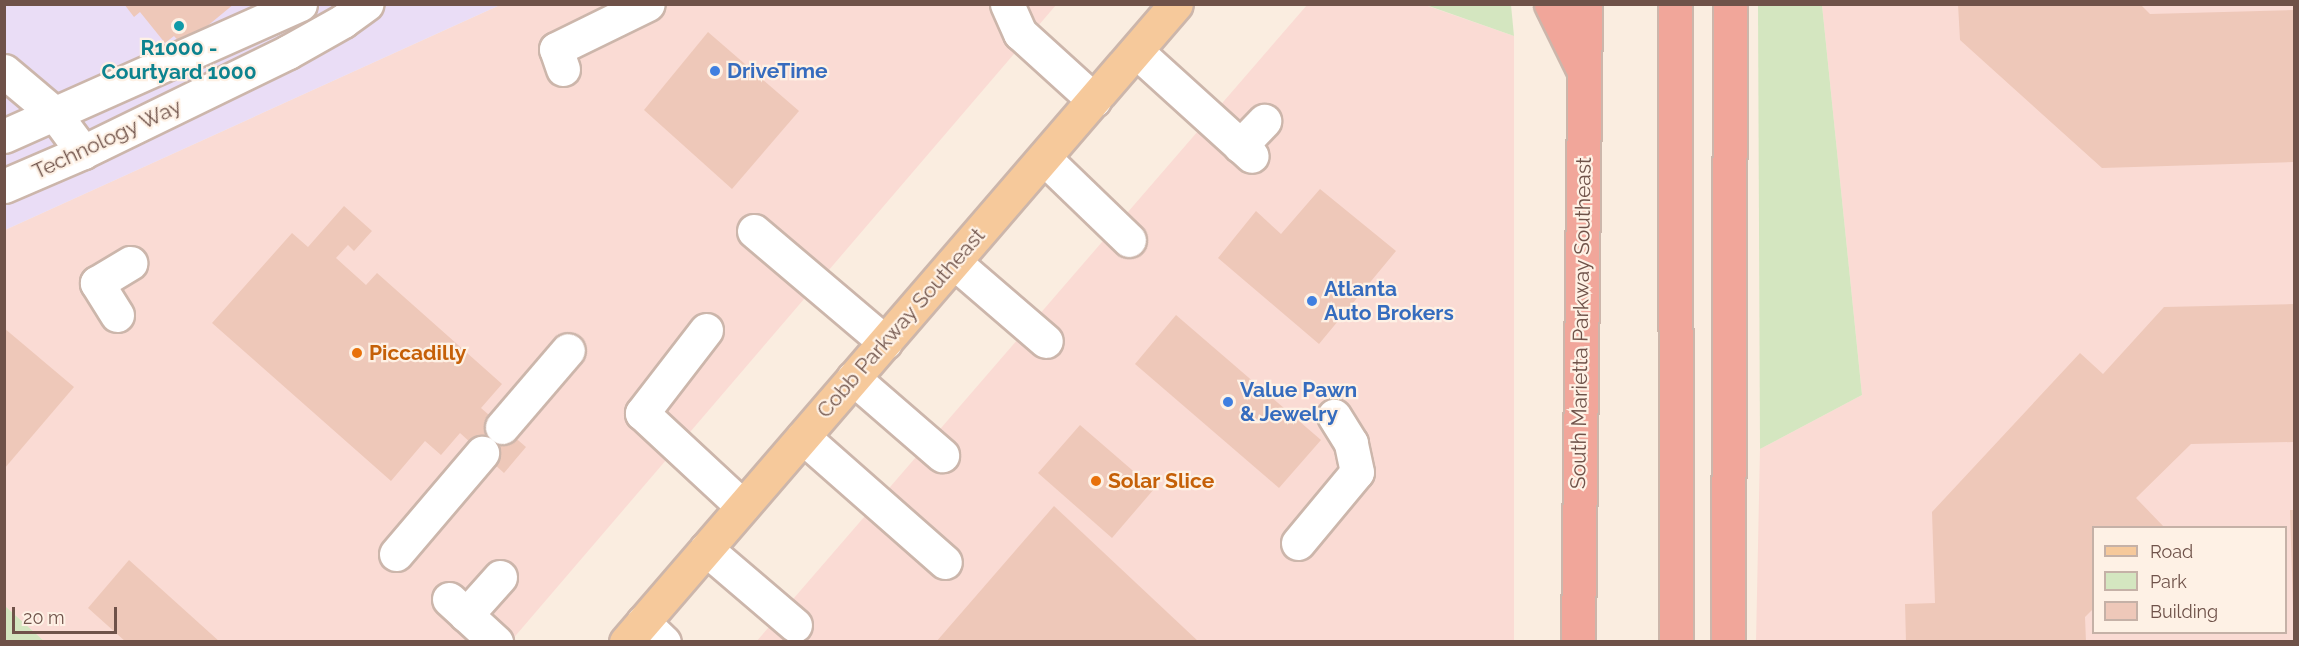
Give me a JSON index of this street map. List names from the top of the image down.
{
  "streets": {
    "highway": ["South Marietta Parkway Southeast"],
    "main road": ["Cobb Parkway Southeast"],
    "street": ["Technology Way"]
  },
  "places": [
    "R1000 - Courtyard 1000",
    "DriveTime",
    "Atlanta Auto Brokers",
    "Piccadilly",
    "Value Pawn & Jewelry",
    "Solar Slice"
  ],
  "legend": ["Road", "Park", "Building"],
  "scale_bar": "20 m"
}
